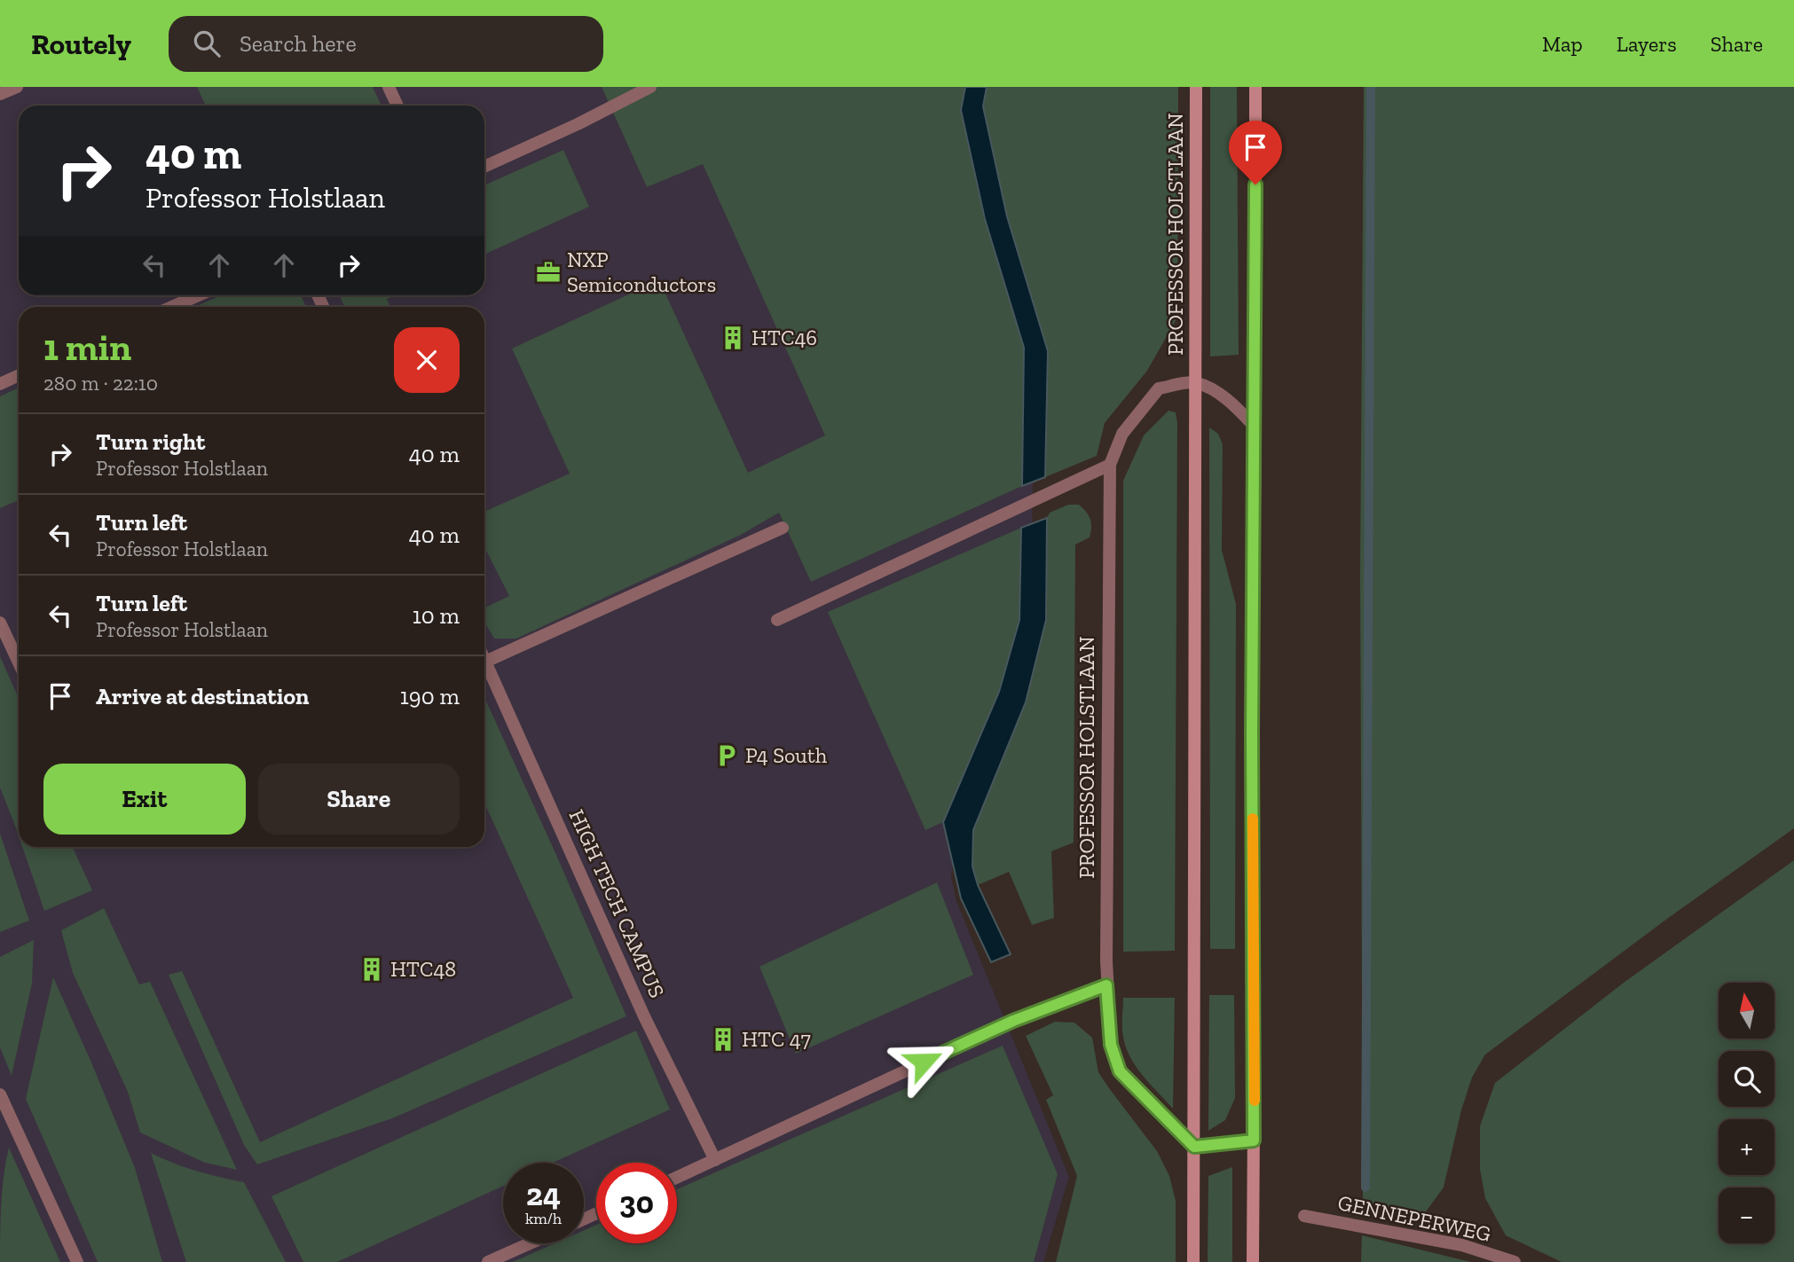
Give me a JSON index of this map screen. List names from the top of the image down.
{
  "streets": {
    "main road": ["PROFESSOR HOLSTLAAN"],
    "street": ["HIGH TECH CAMPUS", "GENNEPERWEG"]
  },
  "places": {
    "office": ["NXP Semiconductors"],
    "building": ["HTC46", "HTC48", "HTC 47"],
    "parking": ["P4 South"]
  },
  "north": "top",
  "page": {
    "header": "Routely",
    "search": "Search here",
    "nav": ["Map", "Layers", "Share"],
    "turn": ["40 m", "Professor Holstlaan"],
    "heading": ["1 min", "280 m · 22:10"],
    "list": [
      {
        "name": "Turn right",
        "note": "Professor Holstlaan",
        "value": "40 m"
      },
      {
        "name": "Turn left",
        "note": "Professor Holstlaan",
        "value": "40 m"
      },
      {
        "name": "Turn left",
        "note": "Professor Holstlaan",
        "value": "10 m"
      },
      {
        "name": "Arrive at destination",
        "value": "190 m"
      }
    ],
    "buttons": ["Exit", "Share"],
    "map_buttons": ["+", "−"],
    "speed": "24 km/h",
    "limit": "30"
  }
}
